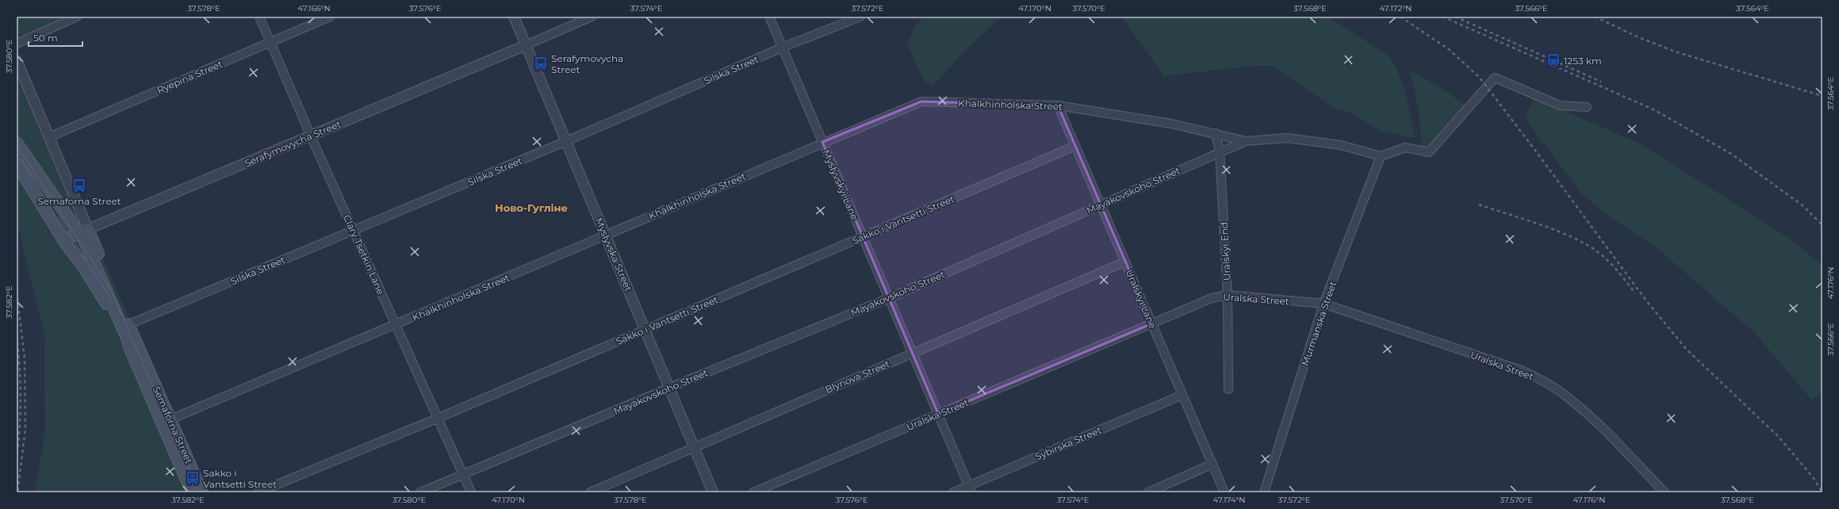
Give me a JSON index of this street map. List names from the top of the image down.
{
  "streets": {
    "main road": ["Serafymovycha Street", "Semaforna Street"],
    "street": [
      "Silska Street",
      "Ryepina Street",
      "Khalkhinholska Street",
      "Myslyvskyi Lane",
      "Mayakovskoho Street",
      "Sakko i Vantsetti Street",
      "Uralskyi End",
      "Clary Tsetkin Lane",
      "Myslyvska Street",
      "Uralskyi Lane",
      "Uralska Street",
      "Murmanska Street",
      "Blynova Street",
      "Sybirska Street"
    ]
  },
  "crossings": [
    ["Silska Street", "Myslyvskyi Lane"],
    ["Silska Street", "Clary Tsetkin Lane"],
    ["Silska Street", "Myslyvska Street"],
    ["Silska Street", "Semaforna Street"],
    ["Ryepina Street", "Clary Tsetkin Lane"],
    ["Ryepina Street", "Semaforna Street"],
    ["Khalkhinholska Street", "Myslyvskyi Lane"],
    ["Khalkhinholska Street", "Mayakovskoho Street"],
    ["Khalkhinholska Street", "Uralskyi End"],
    ["Khalkhinholska Street", "Clary Tsetkin Lane"],
    ["Khalkhinholska Street", "Myslyvska Street"],
    ["Khalkhinholska Street", "Uralskyi Lane"],
    ["Khalkhinholska Street", "Semaforna Street"],
    ["Serafymovycha Street", "Clary Tsetkin Lane"],
    ["Serafymovycha Street", "Myslyvska Street"],
    ["Serafymovycha Street", "Semaforna Street"],
    ["Myslyvskyi Lane", "Mayakovskoho Street"],
    ["Myslyvskyi Lane", "Sakko i Vantsetti Street"],
    ["Myslyvskyi Lane", "Uralska Street"],
    ["Myslyvskyi Lane", "Blynova Street"],
    ["Myslyvskyi Lane", "Sybirska Street"],
    ["Mayakovskoho Street", "Uralskyi End"],
    ["Mayakovskoho Street", "Clary Tsetkin Lane"],
    ["Mayakovskoho Street", "Myslyvska Street"],
    ["Mayakovskoho Street", "Uralskyi Lane"],
    ["Mayakovskoho Street", "Murmanska Street"],
    ["Sakko i Vantsetti Street", "Clary Tsetkin Lane"],
    ["Sakko i Vantsetti Street", "Myslyvska Street"],
    ["Sakko i Vantsetti Street", "Uralskyi Lane"],
    ["Uralskyi End", "Uralska Street"],
    ["Myslyvska Street", "Blynova Street"],
    ["Uralskyi Lane", "Uralska Street"],
    ["Uralskyi Lane", "Blynova Street"],
    ["Uralskyi Lane", "Sybirska Street"],
    ["Uralska Street", "Murmanska Street"]
  ],
  "districts": ["Ново-Гугліне"],
  "places": {
    "station": ["1253 km"],
    "bus stop": ["Serafymovycha Street", "Semaforna Street", "Sakko i Vantsetti Street"]
  },
  "scale_bar": "50 m",
  "coordinates": [
    "37.578°E",
    "47.166°N",
    "37.576°E",
    "37.574°E",
    "37.572°E",
    "47.170°N",
    "37.570°E",
    "37.568°E",
    "47.172°N",
    "37.566°E",
    "37.564°E",
    "37.580°E",
    "47.176°N",
    "37.582°E",
    "47.174°N"
  ]
}
